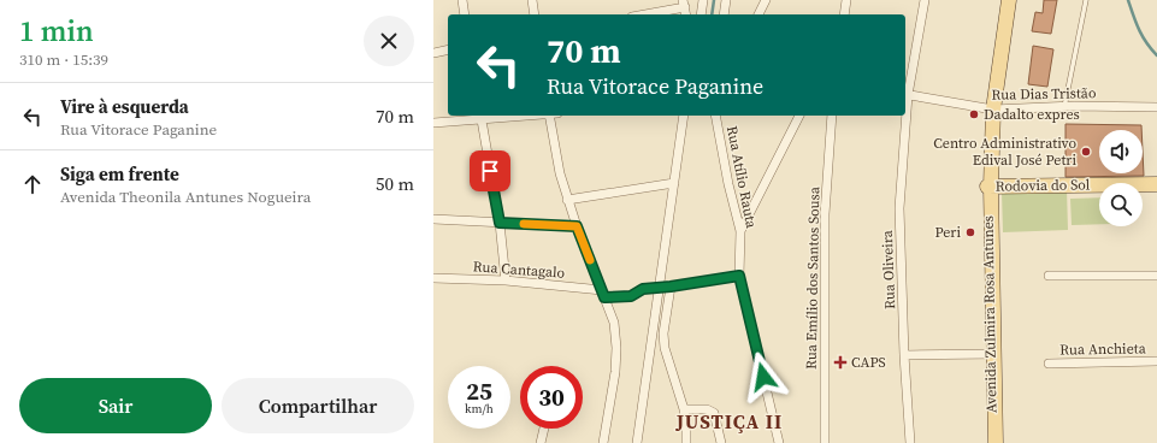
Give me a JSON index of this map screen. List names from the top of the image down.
{
  "streets": {
    "main road": ["Rodovia do Sol", "Avenida Zulmira Rosa Antunes"],
    "street": [
      "Rua Dias Tristão",
      "Rua Atílio Rauta",
      "Rua Cantagalo",
      "Rua Oliveira",
      "Rua Emílio dos Santos Sousa",
      "Rua Anchieta"
    ]
  },
  "crossings": [
    ["Rua Dias Tristão", "Rua Oliveira"],
    ["Rua Dias Tristão", "Avenida Zulmira Rosa Antunes"],
    ["Rua Atílio Rauta", "Rua Cantagalo"],
    ["Rodovia do Sol", "Avenida Zulmira Rosa Antunes"]
  ],
  "districts": ["JUSTIÇA II"],
  "places": {
    "other": ["Dadalto expres", "Centro Administrativo Edival José Petri", "Peri"],
    "health": ["CAPS"]
  },
  "page": {
    "heading": ["1 min", "310 m · 15:39"],
    "turn": ["70 m", "Rua Vitorace Paganine"],
    "list": [
      {
        "name": "Vire à esquerda",
        "note": "Rua Vitorace Paganine",
        "value": "70 m"
      },
      {
        "name": "Siga em frente",
        "note": "Avenida Theonila Antunes Nogueira",
        "value": "50 m"
      }
    ],
    "speed": "25 km/h",
    "limit": "30",
    "buttons": ["Sair", "Compartilhar"]
  }
}
